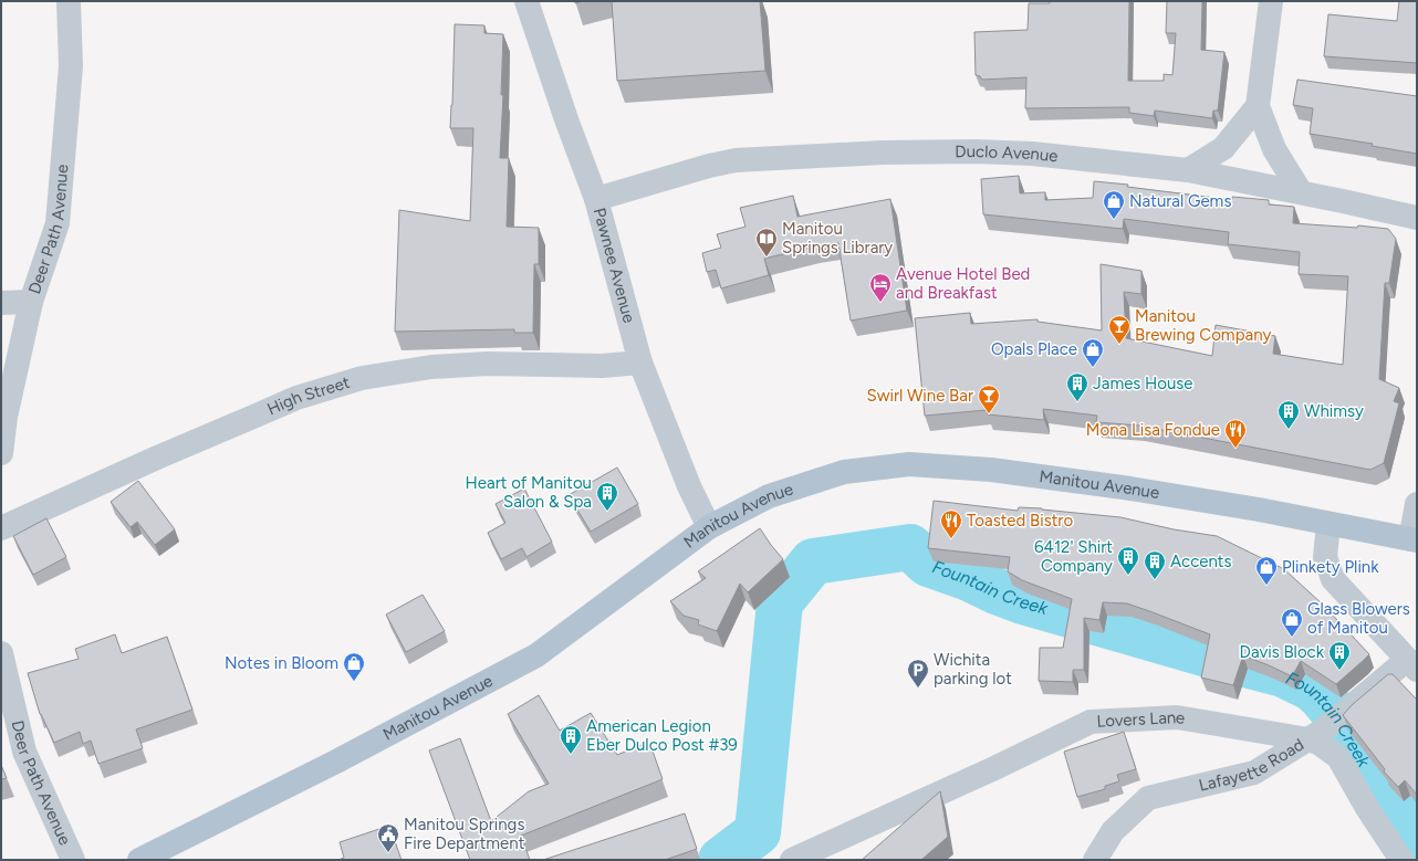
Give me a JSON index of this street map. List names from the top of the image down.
{
  "streets": {
    "main road": ["Manitou Avenue"],
    "street": [
      "Duclo Avenue",
      "Deer Path Avenue",
      "Pawnee Avenue",
      "High Street",
      "Lovers Lane",
      "Lafayette Road"
    ]
  },
  "crossings": [
    ["Duclo Avenue", "Pawnee Avenue"],
    ["Pawnee Avenue", "High Street"],
    ["Pawnee Avenue", "Manitou Avenue"],
    ["Lovers Lane", "Lafayette Road"]
  ],
  "water": ["Fountain Creek"],
  "places": {
    "shop": [
      "Natural Gems",
      "Opals Place",
      "Plinkety Plink",
      "Glass Blowers of Manitou",
      "Notes in Bloom"
    ],
    "library": ["Manitou Springs Library"],
    "hotel": ["Avenue Hotel Bed and Breakfast"],
    "bar": ["Manitou Brewing Company", "Swirl Wine Bar"],
    "building": [
      "James House",
      "Whimsy",
      "Heart of Manitou Salon & Spa",
      "6412' Shirt Company",
      "Accents",
      "Davis Block",
      "American Legion Eber Dulco Post #39"
    ],
    "restaurant": ["Mona Lisa Fondue", "Toasted Bistro"],
    "parking": ["Wichita parking lot"],
    "public building": ["Manitou Springs Fire Department"]
  }
}
